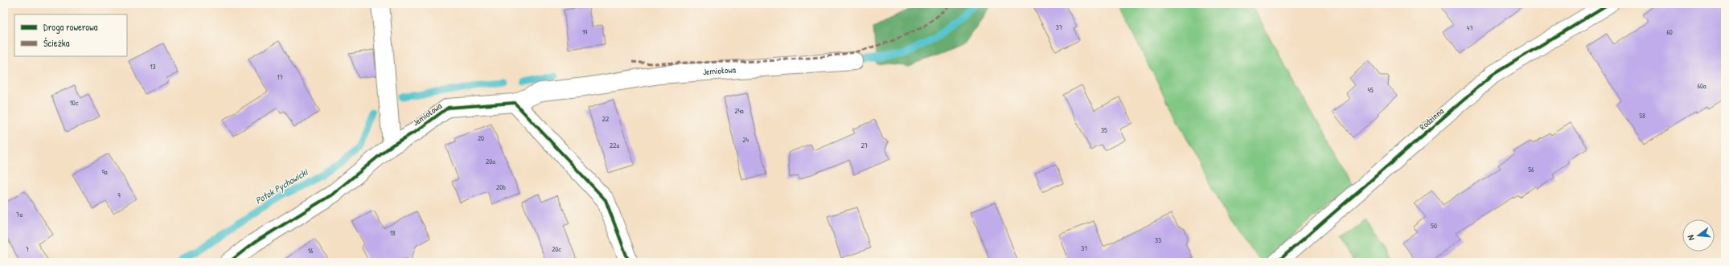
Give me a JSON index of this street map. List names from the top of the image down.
{
  "streets": {
    "street": ["Jemiołowa", "Rodzinna"]
  },
  "water": ["Potok Pychowicki"],
  "house_numbers": [
    "37",
    "47",
    "19",
    "60",
    "13",
    "17",
    "60a",
    "45",
    "10c",
    "24a",
    "58",
    "22",
    "35",
    "20",
    "24",
    "22a",
    "27",
    "20a",
    "56",
    "9a",
    "20b",
    "9",
    "7a",
    "50",
    "18",
    "33",
    "31",
    "7",
    "20c",
    "16"
  ],
  "legend": ["Droga rowerowa", "Ścieżka"],
  "north": "left"
}
